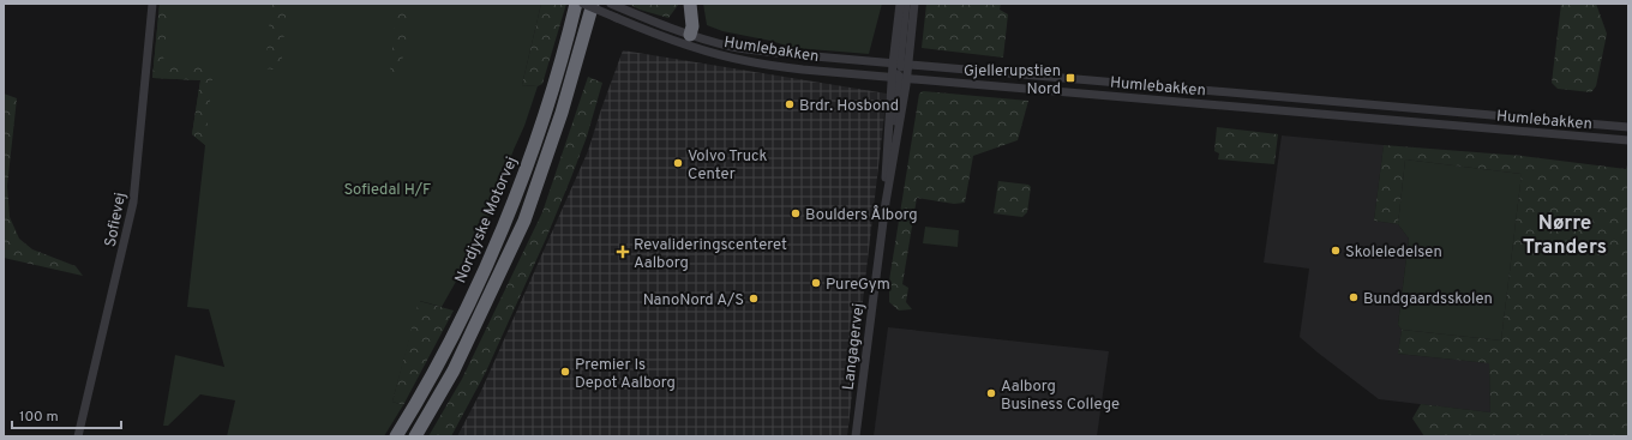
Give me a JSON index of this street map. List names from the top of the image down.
{
  "streets": {
    "highway": ["Nordjyske Motorvej"],
    "street": ["Humlebakken", "Sofievej", "Langagervej"]
  },
  "crossings": [
    ["Humlebakken", "Langagervej"]
  ],
  "districts": ["Nørre Tranders"],
  "parks": ["Sofiedal H/F"],
  "places": {
    "transit": ["Gjellerupstien Nord"],
    "other": [
      "Brdr. Hosbond",
      "Volvo Truck Center",
      "Boulders Ålborg",
      "Skoleledelsen",
      "PureGym",
      "Bundgaardsskolen",
      "NanoNord A/S",
      "Premier Is Depot Aalborg",
      "Aalborg Business College"
    ],
    "health": ["Revalideringscenteret Aalborg"]
  },
  "scale_bar": "100 m"
}
